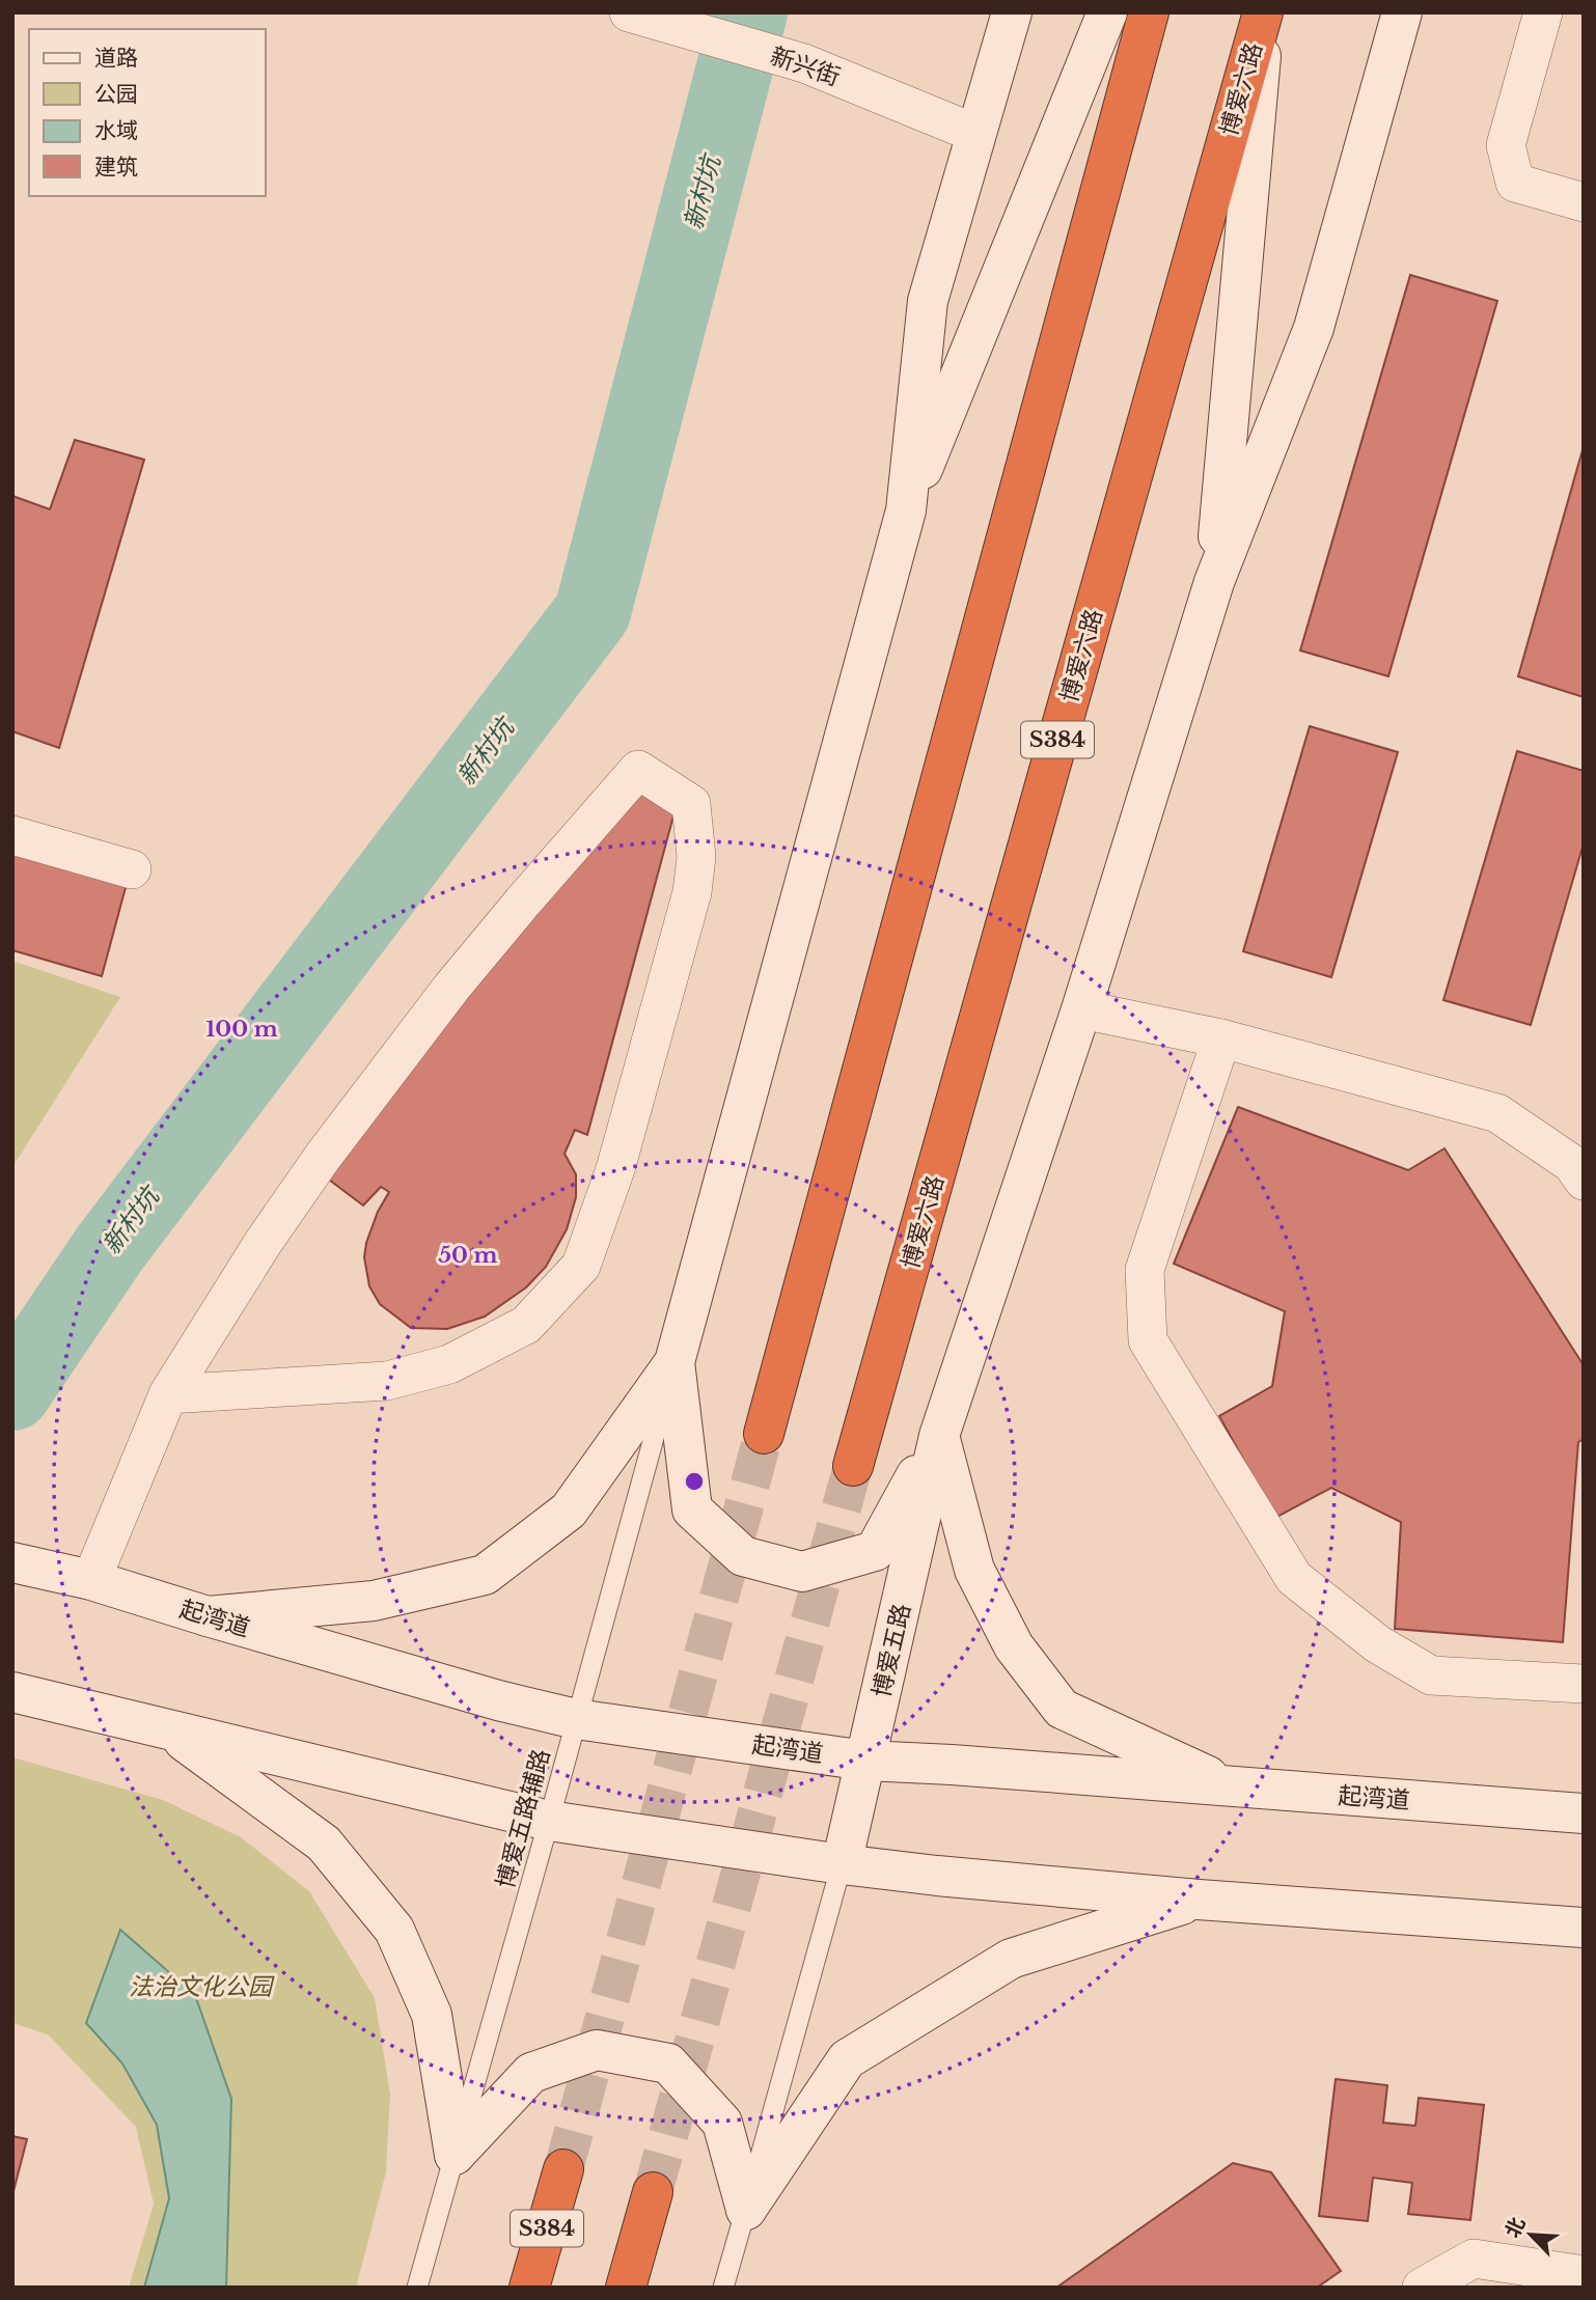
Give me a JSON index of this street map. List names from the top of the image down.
{
  "streets": {
    "highway": ["博爱六路", "S384"],
    "main road": ["起湾道", "博爱五路"],
    "street": ["新兴街"],
    "lane": ["博爱五路辅路"]
  },
  "crossings": [
    ["起湾道", "博爱五路"],
    ["起湾道", "博爱五路辅路"]
  ],
  "water": ["新村坑"],
  "parks": ["法治文化公园"],
  "legend": [
    "道路",
    "公园",
    "水域",
    "建筑"
  ],
  "north": "top left",
  "rings": ["100 m", "50 m"]
}
